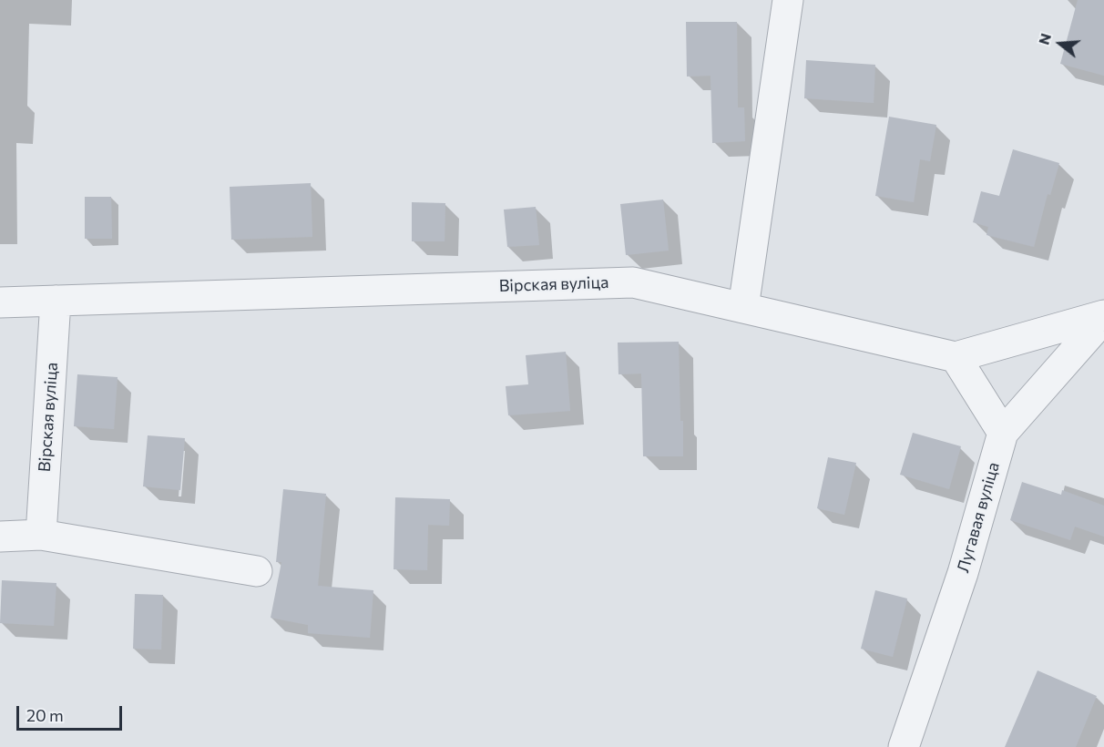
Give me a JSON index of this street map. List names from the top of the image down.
{
  "streets": {
    "street": ["Вірская вуліца", "Лугавая вуліца"]
  },
  "crossings": [
    ["Вірская вуліца", "Лугавая вуліца"]
  ],
  "scale_bar": "20 m",
  "north": "left"
}
